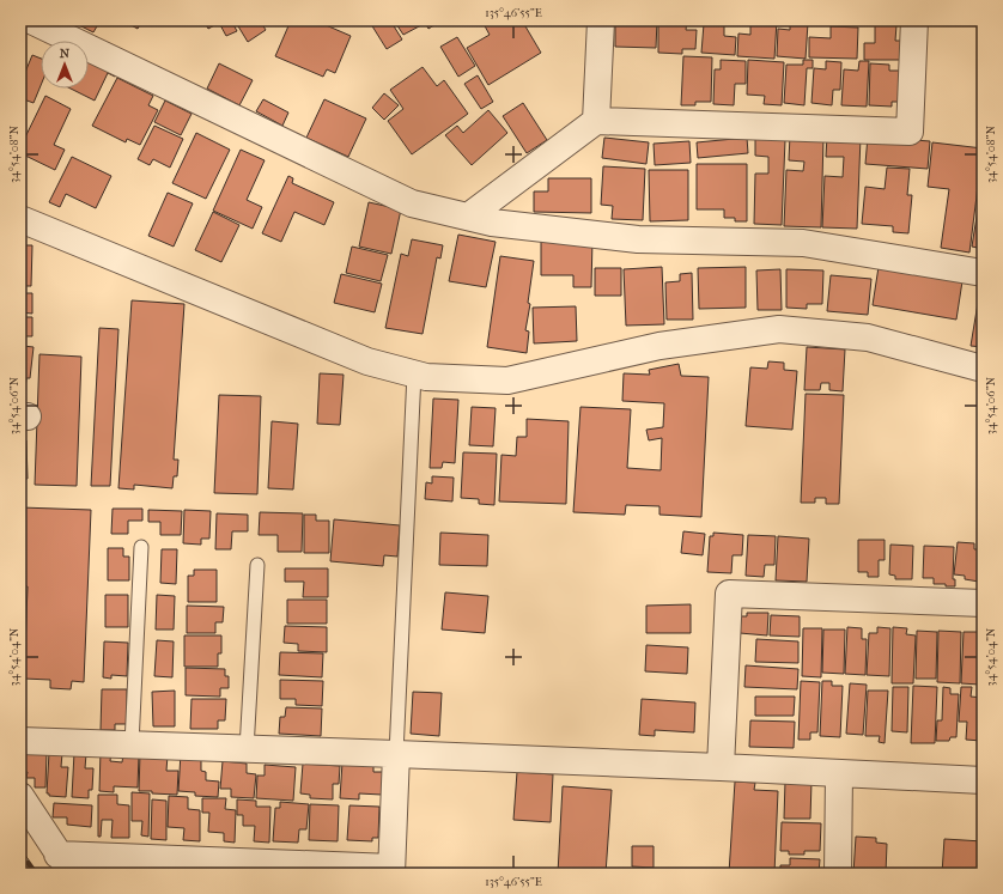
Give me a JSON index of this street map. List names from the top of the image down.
{
  "north": "top",
  "coordinates": [
    "135°46'55\"E",
    "34°54'08\"N",
    "34°54'06\"N",
    "34°54'04\"N"
  ]
}
